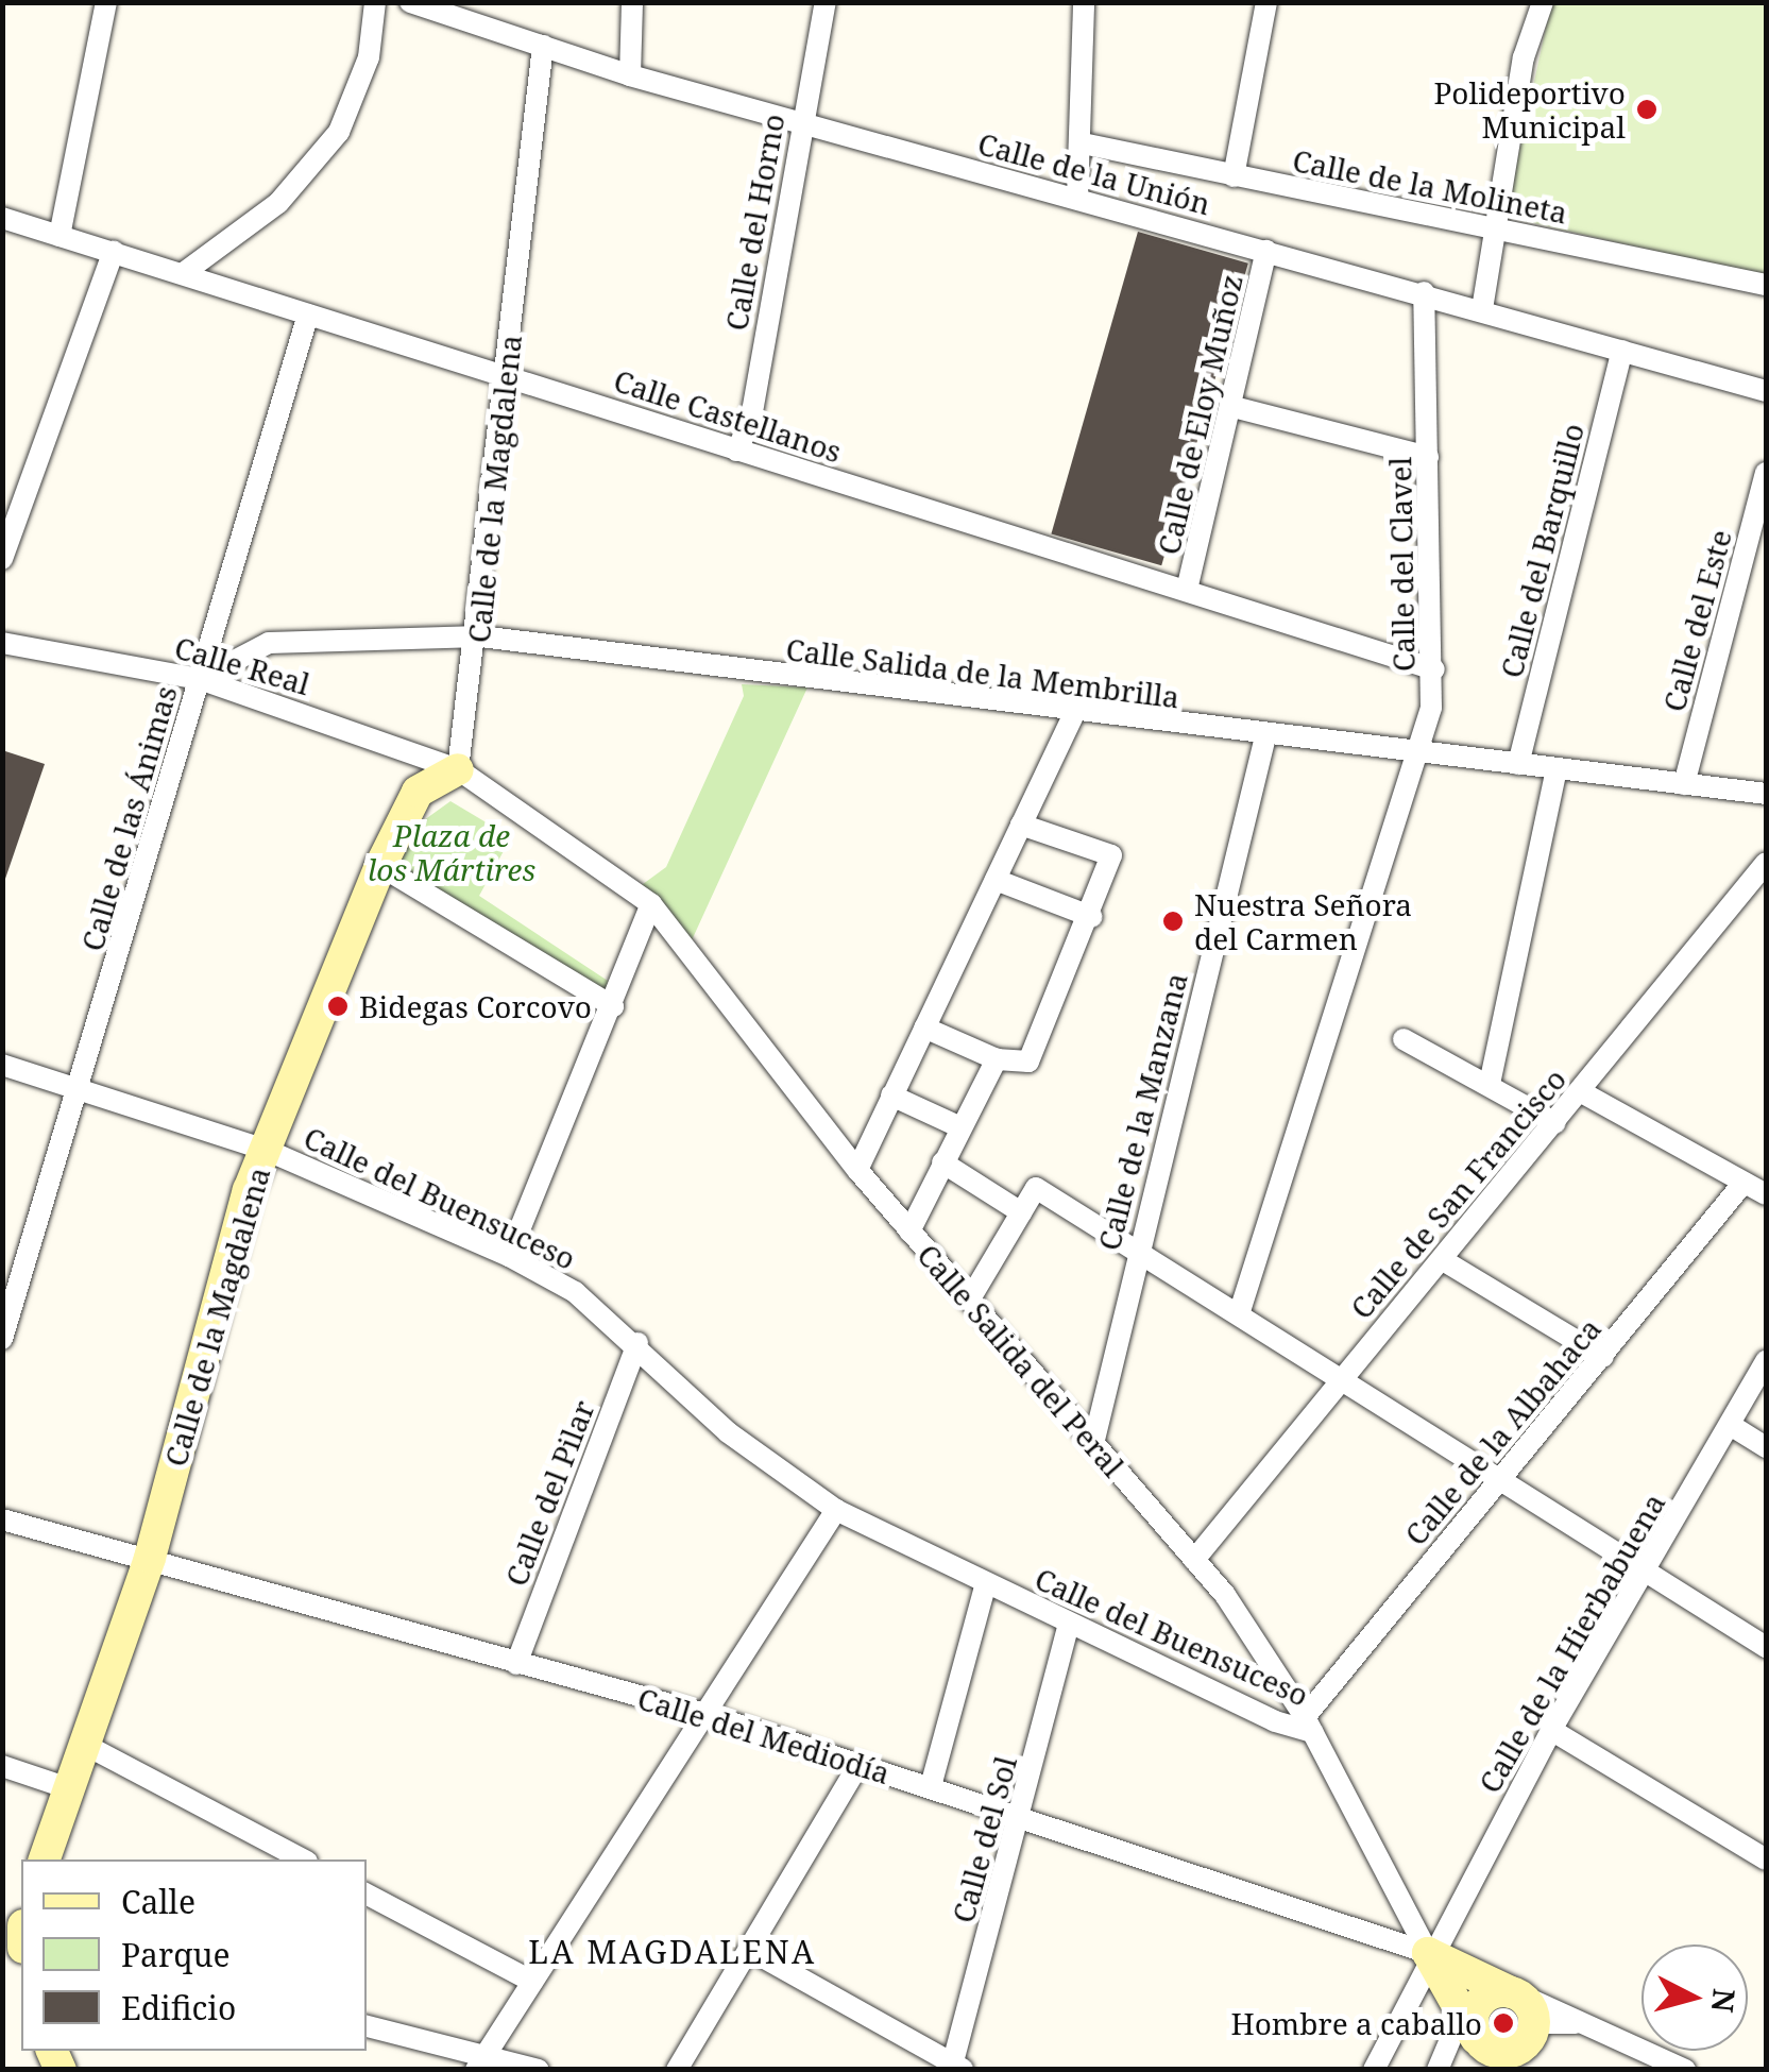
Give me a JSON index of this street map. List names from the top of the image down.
{
  "streets": {
    "street": [
      "Calle de la Unión",
      "Calle de la Molineta",
      "Calle del Horno",
      "Calle de Eloy Muñoz",
      "Calle Castellanos",
      "Calle de la Magdalena",
      "Calle del Barquillo",
      "Calle del Clavel",
      "Calle del Este",
      "Calle Real",
      "Calle Salida de la Membrilla",
      "Calle de las Ánimas",
      "Calle de la Manzana",
      "Calle de San Francisco",
      "Calle del Buensuceso",
      "Calle Salida del Peral",
      "Calle de la Albahaca",
      "Calle del Pilar",
      "Calle de la Hierbabuena",
      "Calle del Mediodía",
      "Calle del Sol"
    ]
  },
  "crossings": [
    ["Calle de la Unión", "Calle del Horno"],
    ["Calle de la Unión", "Calle de Eloy Muñoz"],
    ["Calle de la Unión", "Calle de la Magdalena"],
    ["Calle de la Unión", "Calle del Barquillo"],
    ["Calle de la Unión", "Calle del Clavel"],
    ["Calle del Horno", "Calle Castellanos"],
    ["Calle de Eloy Muñoz", "Calle Castellanos"],
    ["Calle Castellanos", "Calle de la Magdalena"],
    ["Calle Castellanos", "Calle del Clavel"],
    ["Calle Castellanos", "Calle de las Ánimas"],
    ["Calle de la Magdalena", "Calle Real"],
    ["Calle de la Magdalena", "Calle Salida de la Membrilla"],
    ["Calle de la Magdalena", "Calle del Buensuceso"],
    ["Calle de la Magdalena", "Calle Salida del Peral"],
    ["Calle de la Magdalena", "Calle del Mediodía"],
    ["Calle del Barquillo", "Calle Salida de la Membrilla"],
    ["Calle del Clavel", "Calle Salida de la Membrilla"],
    ["Calle del Este", "Calle Salida de la Membrilla"],
    ["Calle Real", "Calle Salida de la Membrilla"],
    ["Calle Real", "Calle de las Ánimas"],
    ["Calle Real", "Calle Salida del Peral"],
    ["Calle Salida de la Membrilla", "Calle de las Ánimas"],
    ["Calle Salida de la Membrilla", "Calle de la Manzana"],
    ["Calle de las Ánimas", "Calle del Buensuceso"],
    ["Calle de la Manzana", "Calle Salida del Peral"],
    ["Calle de San Francisco", "Calle Salida del Peral"],
    ["Calle del Buensuceso", "Calle Salida del Peral"],
    ["Calle del Buensuceso", "Calle de la Albahaca"],
    ["Calle del Buensuceso", "Calle del Pilar"],
    ["Calle del Buensuceso", "Calle del Sol"],
    ["Calle Salida del Peral", "Calle de la Albahaca"],
    ["Calle Salida del Peral", "Calle de la Hierbabuena"],
    ["Calle Salida del Peral", "Calle del Mediodía"],
    ["Calle del Pilar", "Calle del Mediodía"],
    ["Calle de la Hierbabuena", "Calle del Mediodía"],
    ["Calle del Mediodía", "Calle del Sol"]
  ],
  "districts": ["LA MAGDALENA"],
  "parks": ["Plaza de los Mártires"],
  "places": [
    "Polideportivo Municipal",
    "Nuestra Señora del Carmen",
    "Bidegas Corcovo",
    "Hombre a caballo"
  ],
  "legend": ["Calle", "Parque", "Edificio"],
  "north": "right"
}
